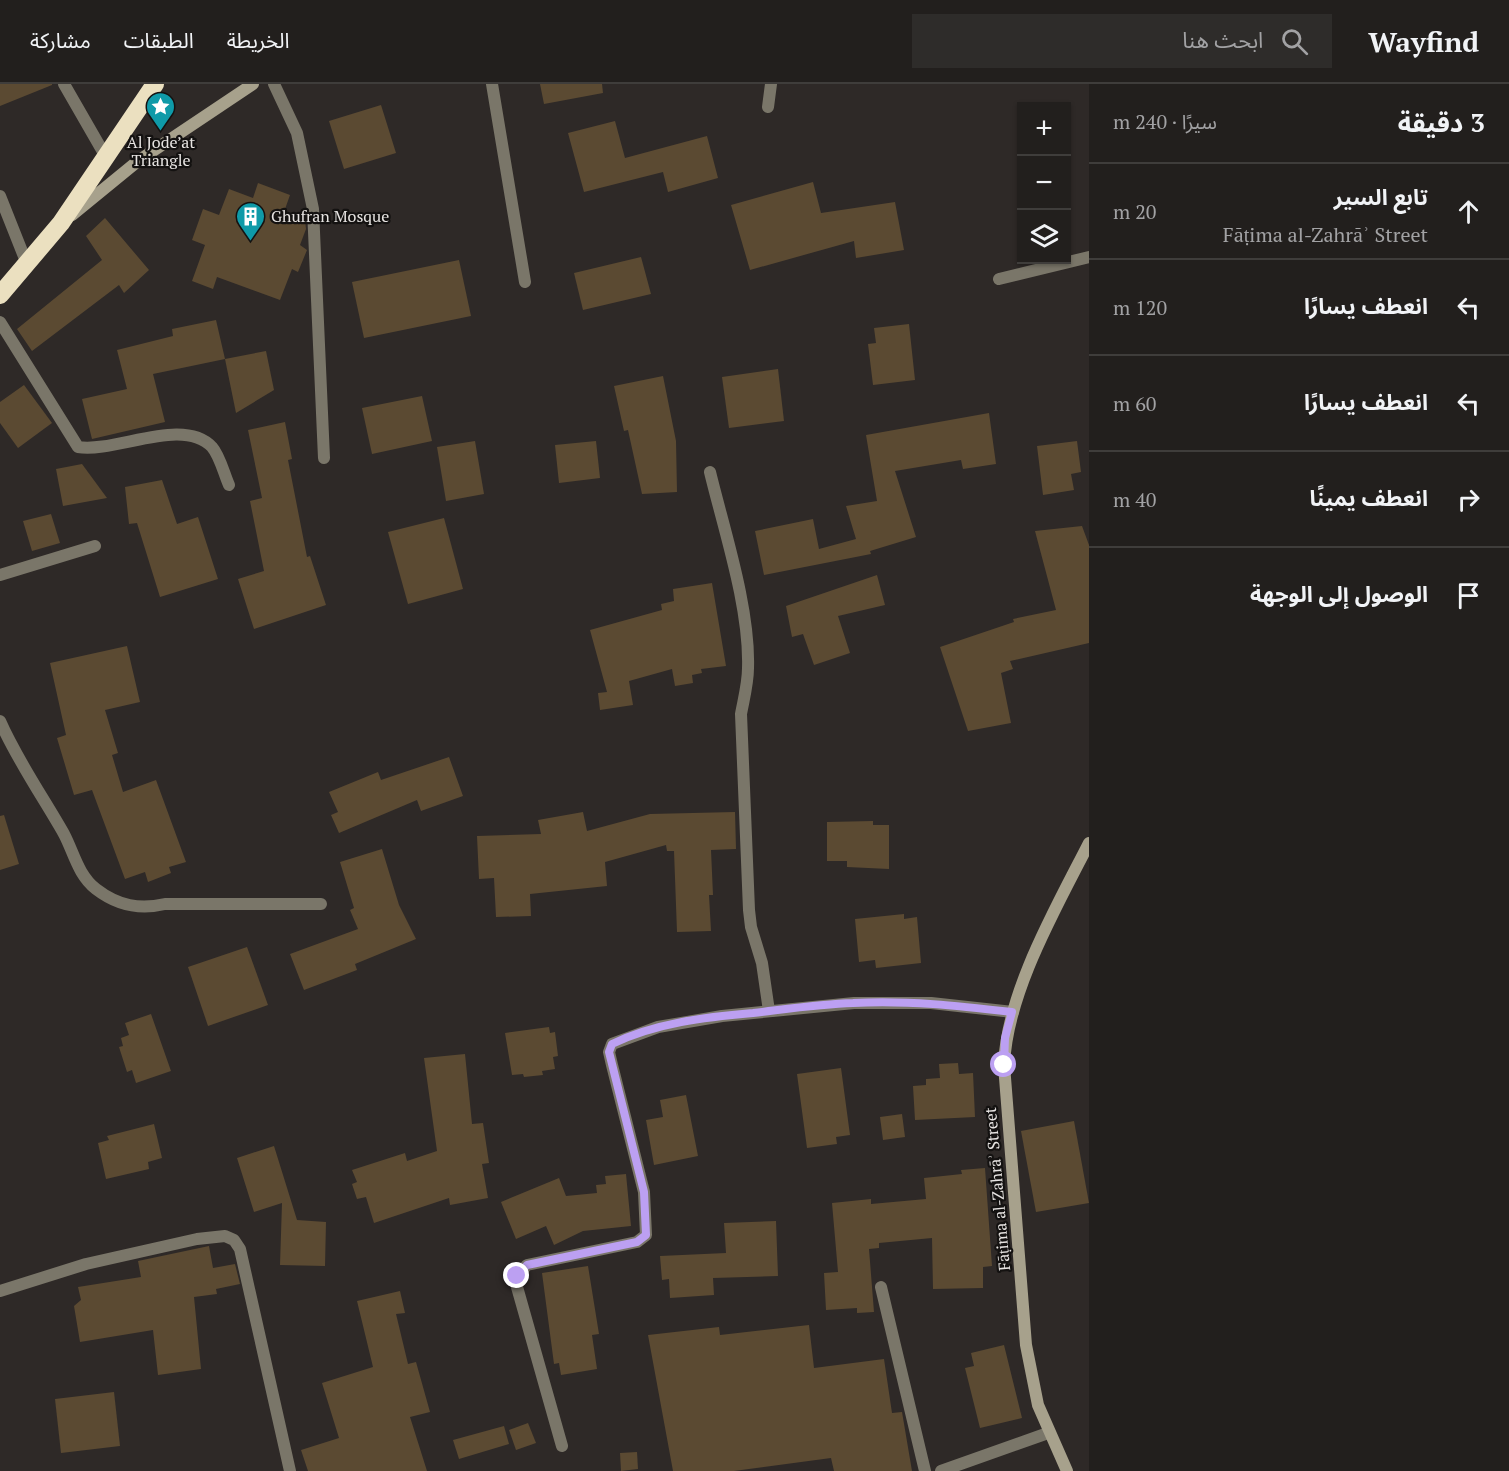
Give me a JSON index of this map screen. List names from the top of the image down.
{
  "streets": {
    "street": ["Fāṭima al-Zahrāʾ Street"]
  },
  "places": {
    "place": ["Al Jode’at Triangle"],
    "building": ["Ghufran Mosque"]
  },
  "page": {
    "header": "Wayfind",
    "search": "ابحث هنا",
    "nav": ["الخريطة", "الطبقات", "مشاركة"],
    "heading": ["3 دقيقة", "سيرًا · 240 m"],
    "map_buttons": ["+", "−"],
    "list": [
      ["تابع السير", "Fāṭima al-Zahrāʾ Street", "20 m"],
      ["انعطف يسارًا", "120 m"],
      ["انعطف يسارًا", "60 m"],
      ["انعطف يمينًا", "40 m"],
      "الوصول إلى الوجهة"
    ]
  }
}
